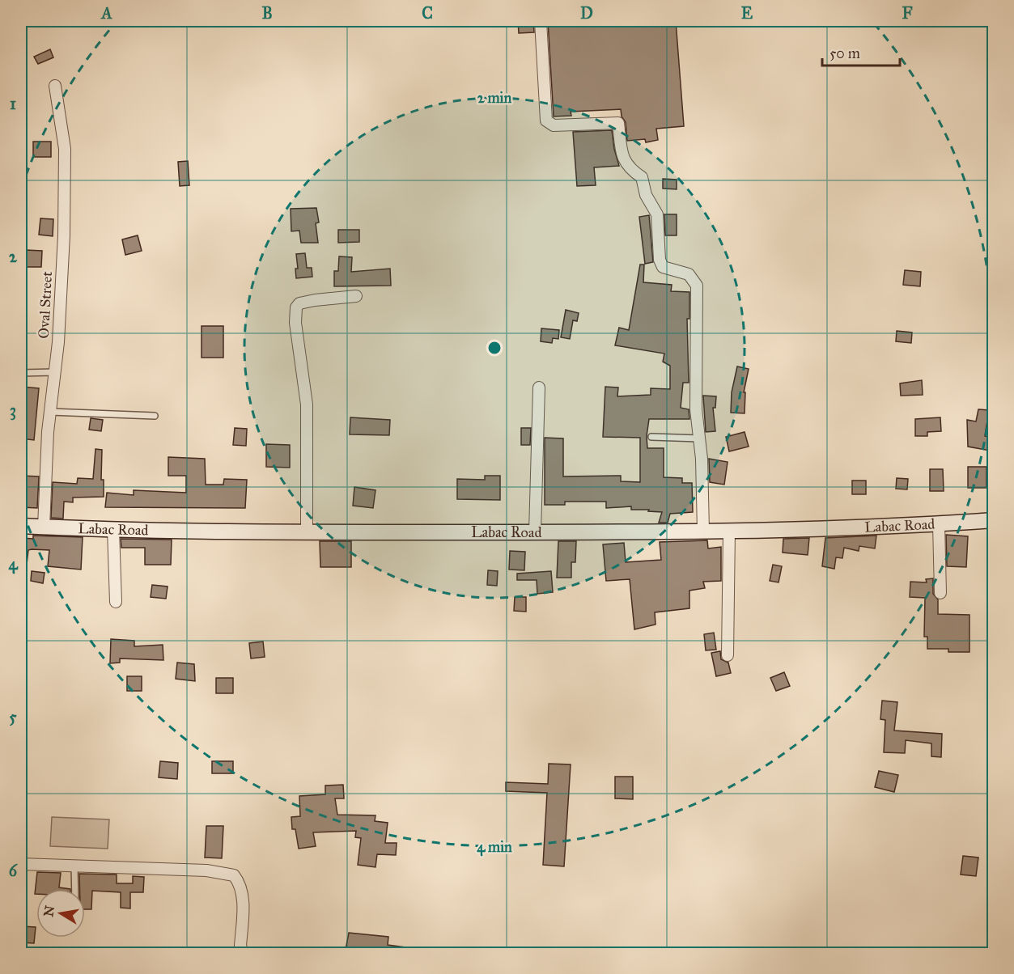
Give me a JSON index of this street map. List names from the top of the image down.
{
  "streets": {
    "street": ["Oval Street", "Labac Road"]
  },
  "crossings": [
    ["Oval Street", "Labac Road"]
  ],
  "scale_bar": "50 m",
  "north": "left",
  "grid": {
    "columns": [
      "A",
      "B",
      "C",
      "D",
      "E",
      "F"
    ],
    "rows": [
      "1",
      "2",
      "3",
      "4",
      "5",
      "6"
    ]
  },
  "rings": ["2 min", "4 min"]
}
